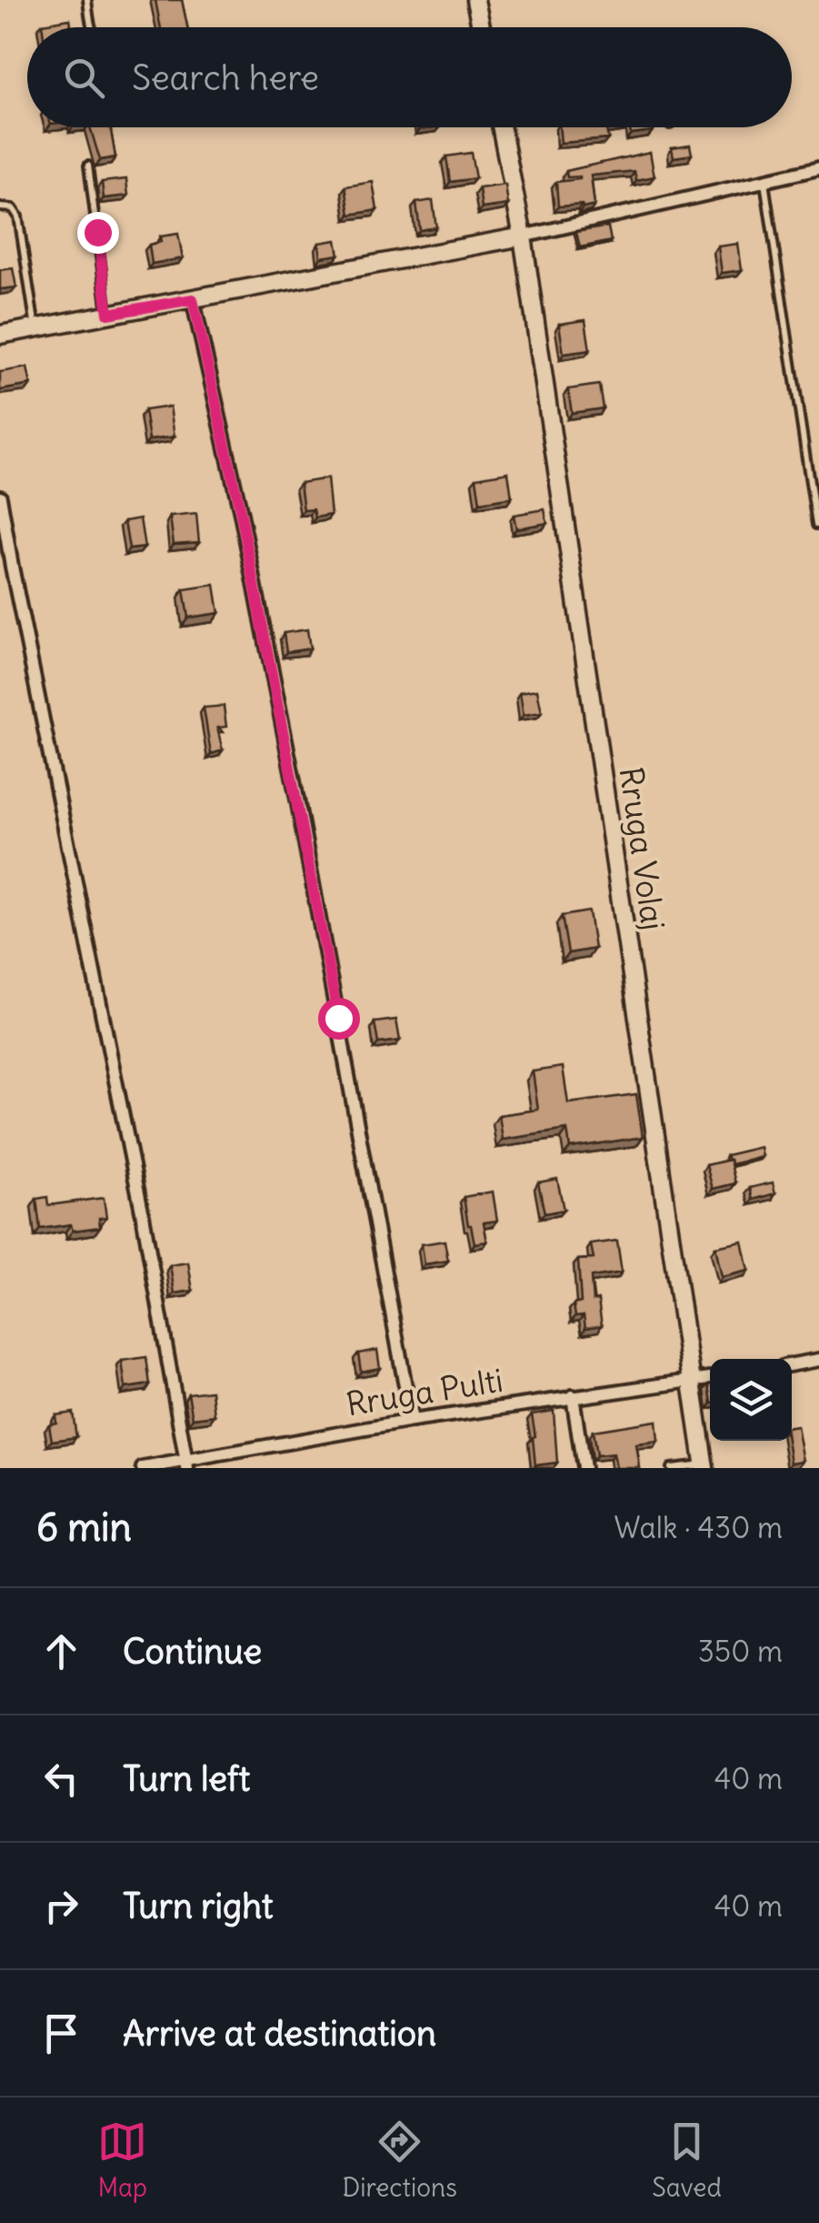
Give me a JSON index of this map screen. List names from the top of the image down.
{
  "streets": {
    "street": ["Rruga Volaj", "Rruga Pulti"]
  },
  "crossings": [
    ["Rruga Volaj", "Rruga Pulti"]
  ],
  "page": {
    "search": "Search here",
    "heading": ["6 min", "Walk · 430 m"],
    "list": [
      ["Continue", "350 m"],
      ["Turn left", "40 m"],
      ["Turn right", "40 m"],
      "Arrive at destination"
    ],
    "nav": ["Map", "Directions", "Saved"]
  }
}
